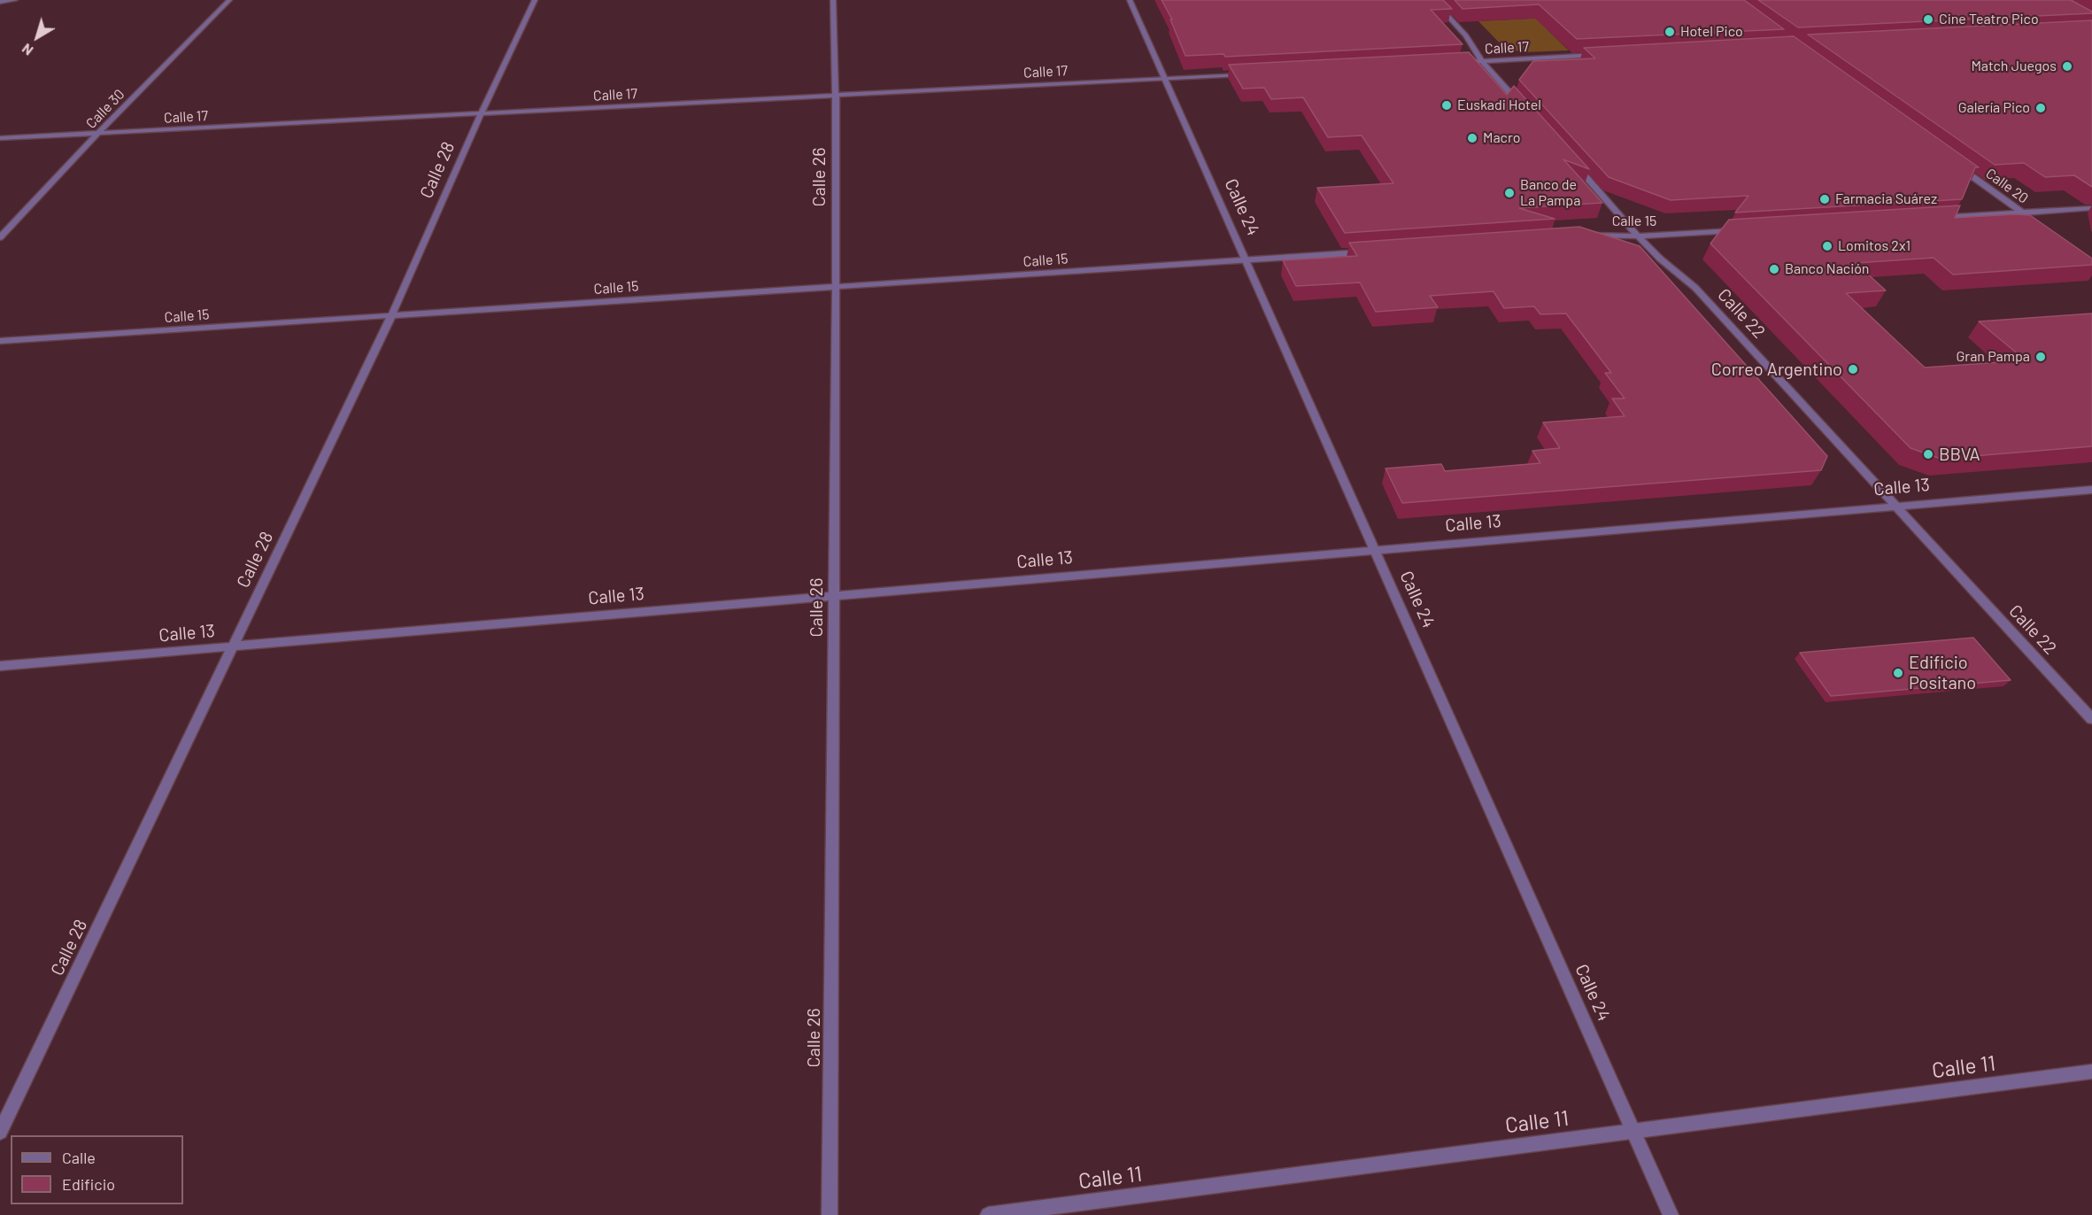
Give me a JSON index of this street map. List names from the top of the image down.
{
  "streets": {
    "street": [
      "Calle 17",
      "Calle 30",
      "Calle 28",
      "Calle 26",
      "Calle 20",
      "Calle 24",
      "Calle 15",
      "Calle 22",
      "Calle 13",
      "Calle 11"
    ]
  },
  "crossings": [
    ["Calle 17", "Calle 30"],
    ["Calle 17", "Calle 28"],
    ["Calle 17", "Calle 26"],
    ["Calle 17", "Calle 24"],
    ["Calle 28", "Calle 15"],
    ["Calle 28", "Calle 13"],
    ["Calle 26", "Calle 15"],
    ["Calle 26", "Calle 13"],
    ["Calle 24", "Calle 15"],
    ["Calle 24", "Calle 13"],
    ["Calle 24", "Calle 11"],
    ["Calle 15", "Calle 22"],
    ["Calle 22", "Calle 13"]
  ],
  "places": [
    "Cine Teatro Pico",
    "Hotel Pico",
    "Match Juegos",
    "Euskadi Hotel",
    "Galería Pico",
    "Macro",
    "Banco de La Pampa",
    "Farmacia Suárez",
    "Lomitos 2x1",
    "Banco Nación",
    "Gran Pampa",
    "Correo Argentino",
    "BBVA",
    "Edificio Positano"
  ],
  "legend": ["Calle", "Edificio"],
  "north": "bottom left"
}
